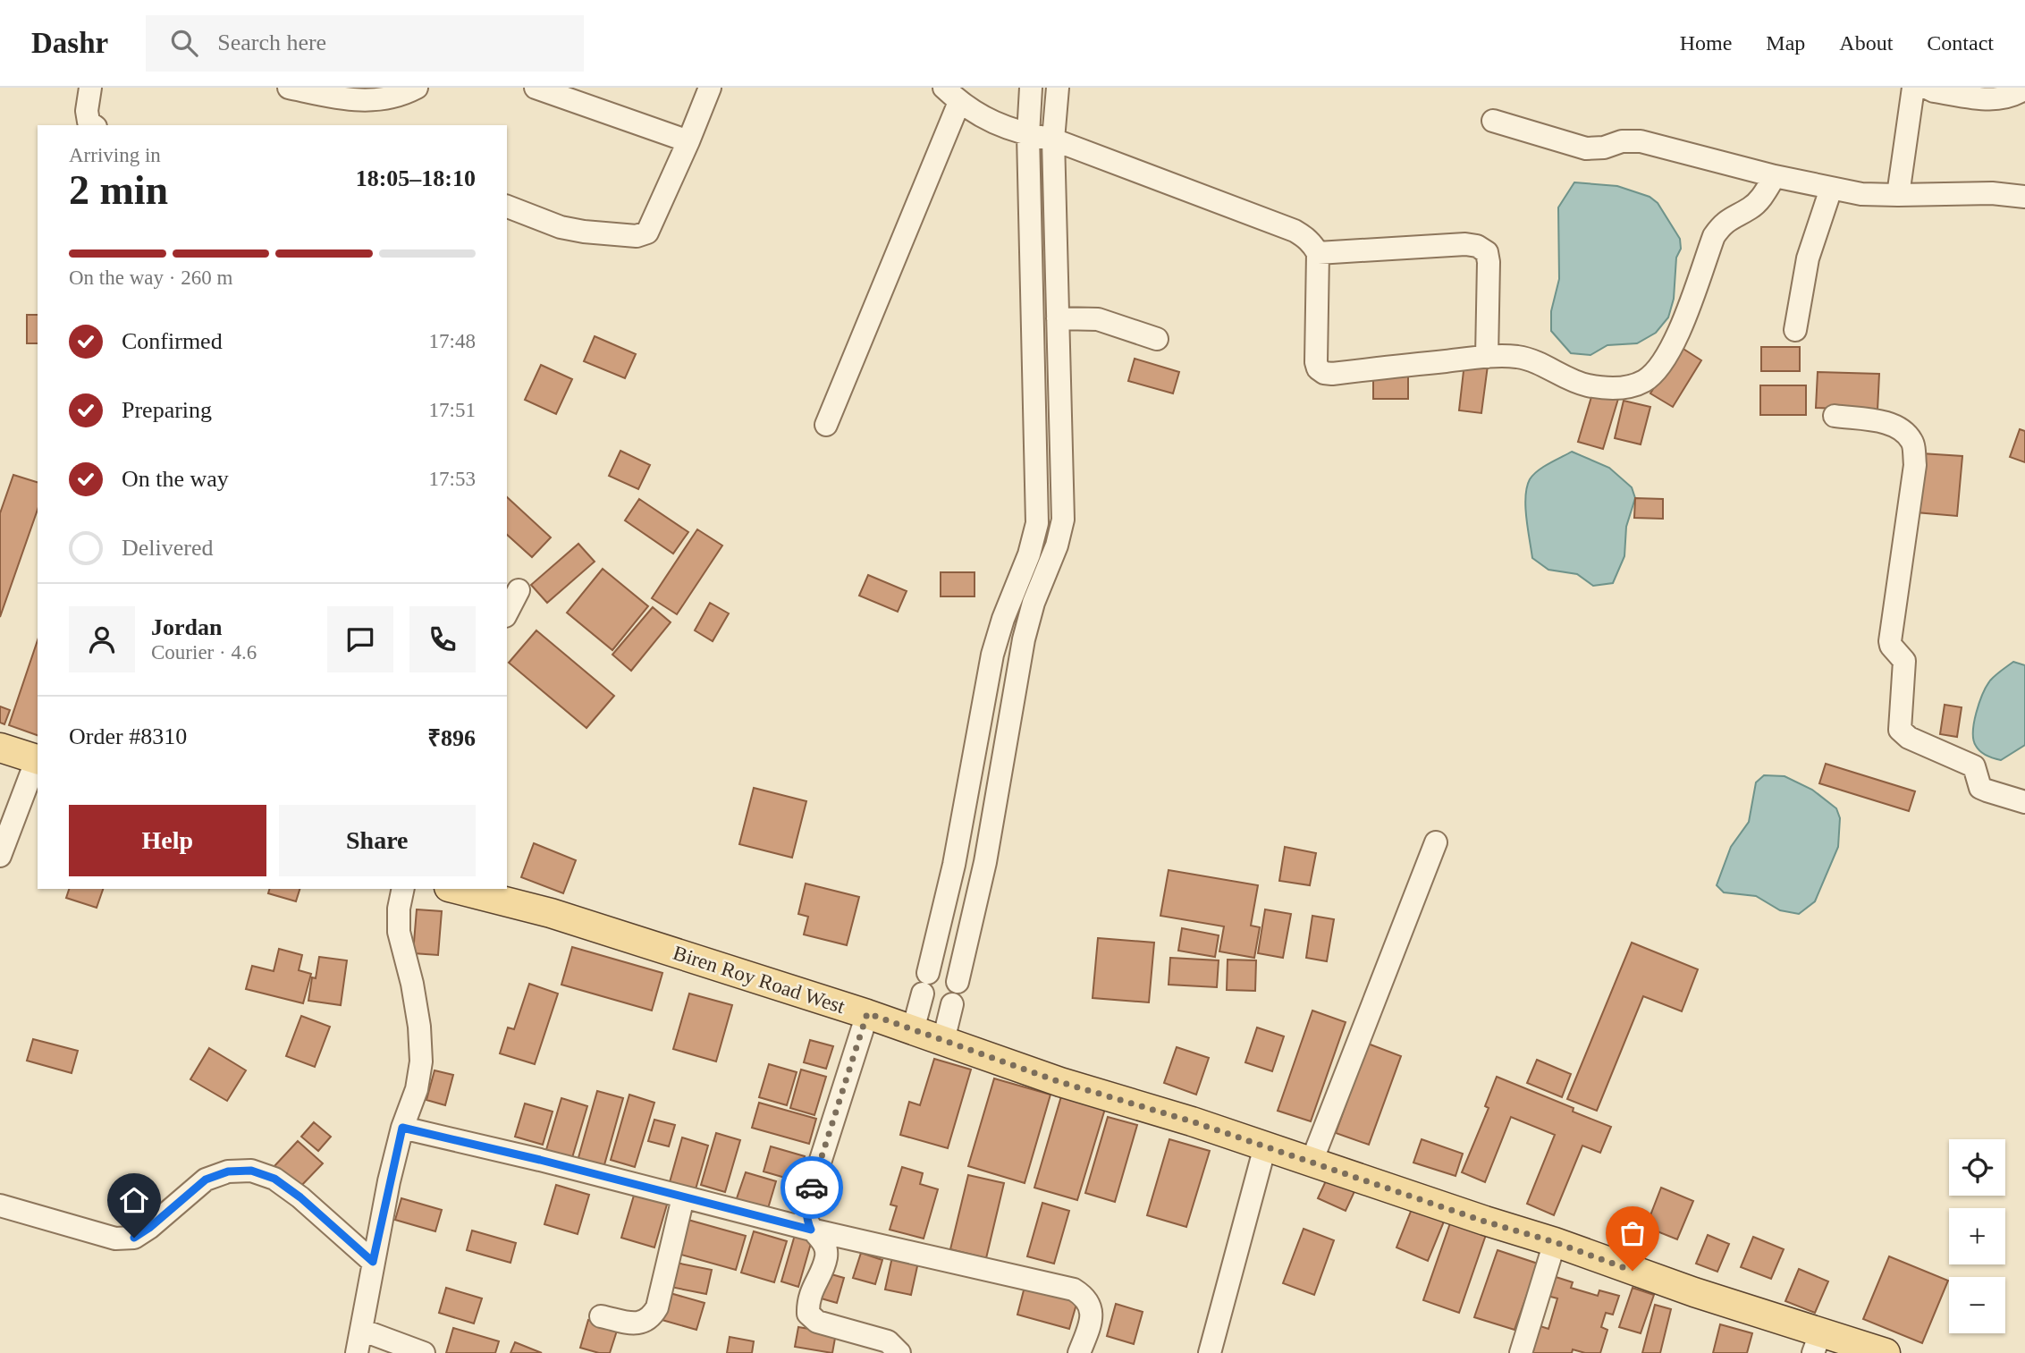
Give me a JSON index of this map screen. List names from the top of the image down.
{
  "streets": {
    "main road": ["Biren Roy Road West"]
  },
  "page": {
    "header": "Dashr",
    "search": "Search here",
    "nav": [
      "Home",
      "Map",
      "About",
      "Contact"
    ],
    "heading": ["2 min", "Arriving in", "18:05–18:10"],
    "panel": [
      "Jordan",
      "Courier · 4.6",
      "Order #8310",
      "₹896"
    ],
    "bar": "On the way · 260 m",
    "list": [
      ["Confirmed", "17:48"],
      ["Preparing", "17:51"],
      ["On the way", "17:53"],
      "Delivered"
    ],
    "buttons": ["Help", "Share"],
    "map_buttons": ["+", "−"]
  }
}
